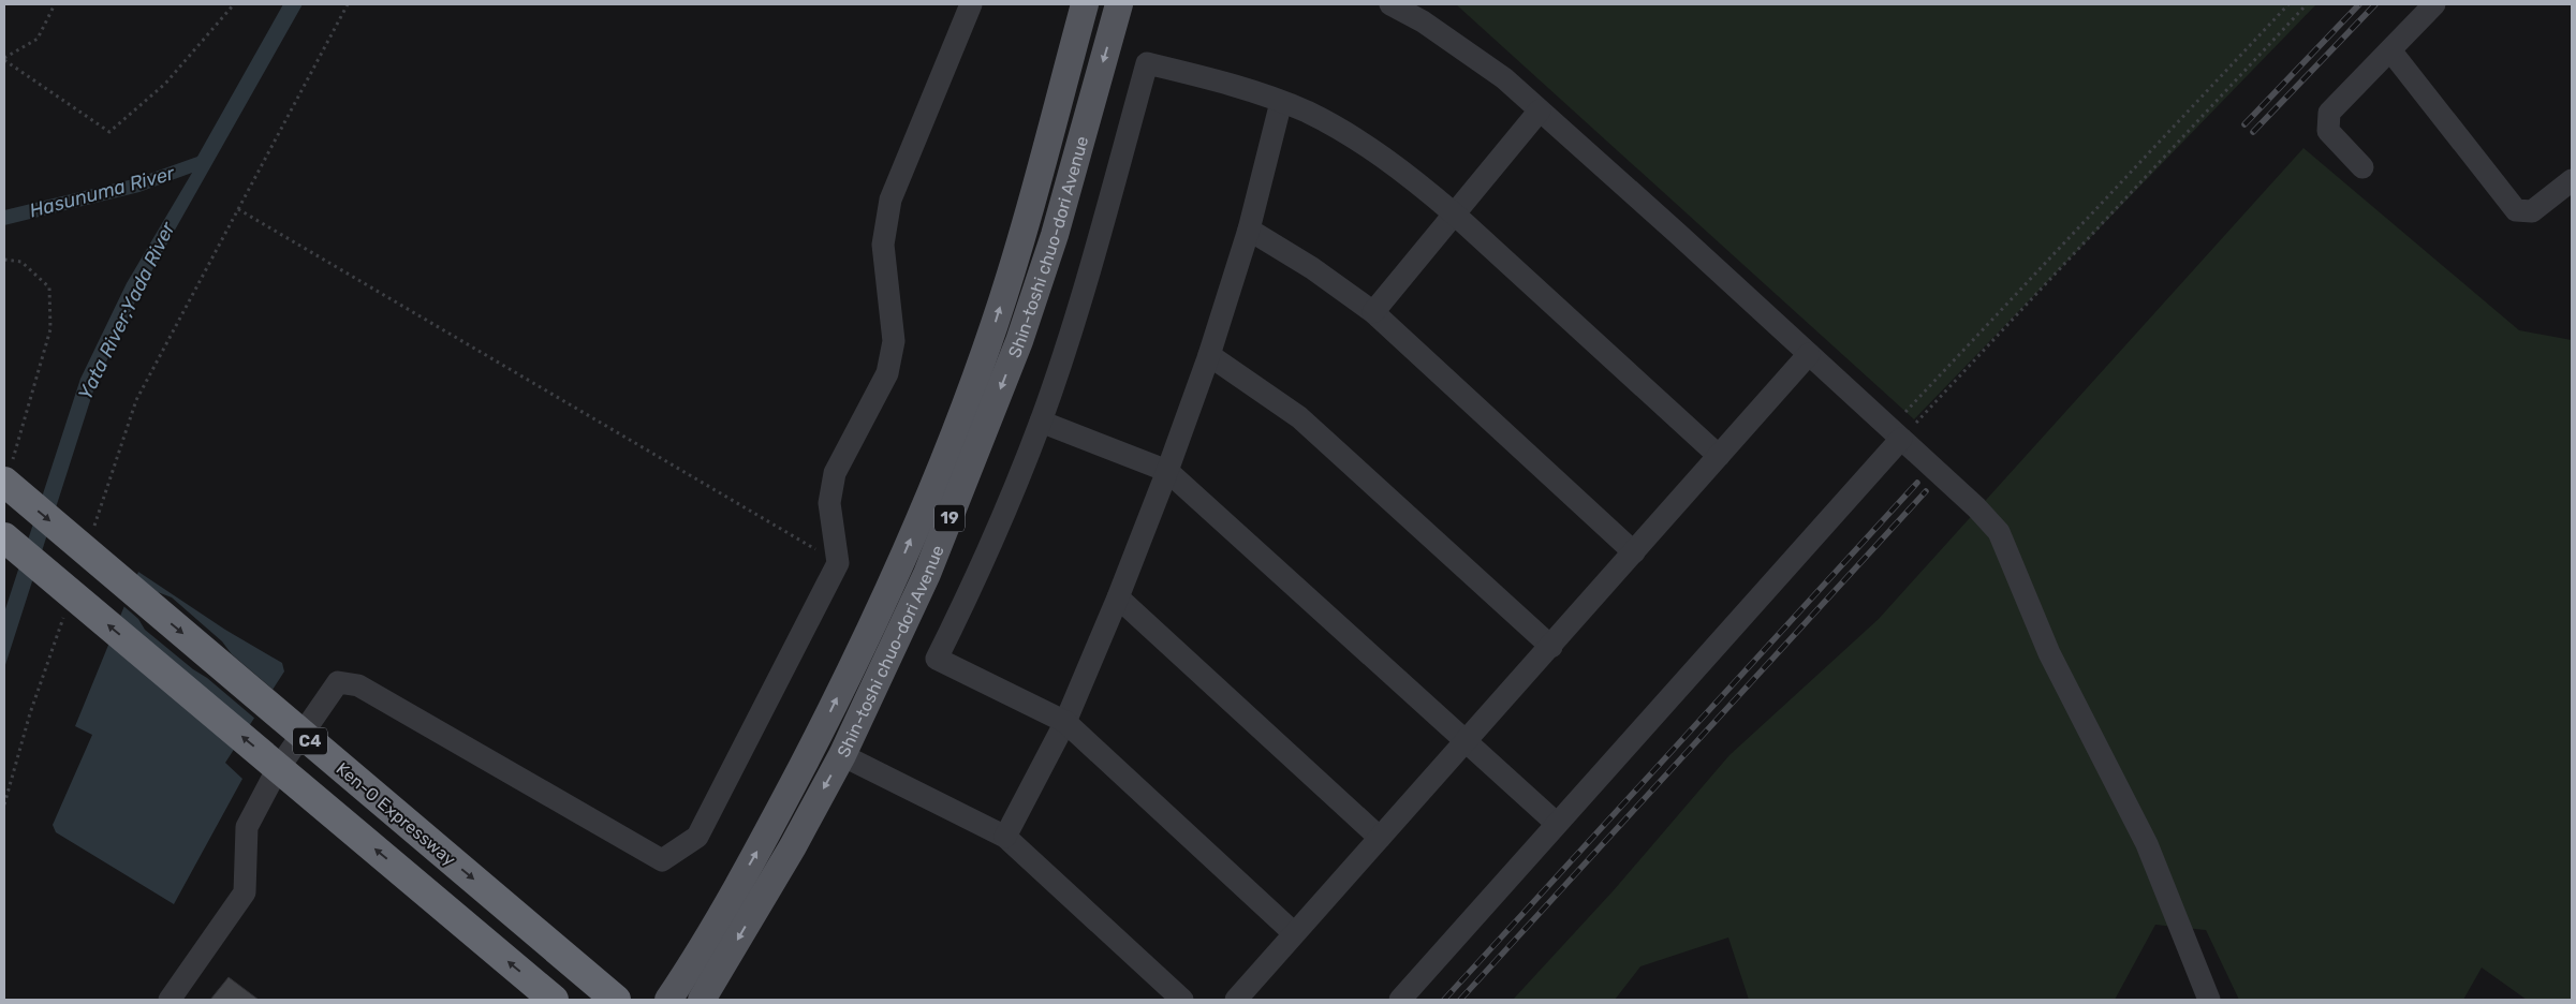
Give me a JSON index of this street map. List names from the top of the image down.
{
  "streets": {
    "highway": ["C4", "Ken-O Expressway"],
    "main road": ["Shin-toshi chuo-dori Avenue", "19"]
  },
  "water": ["Hasunuma River", "Yata River;Yada River"]
}
